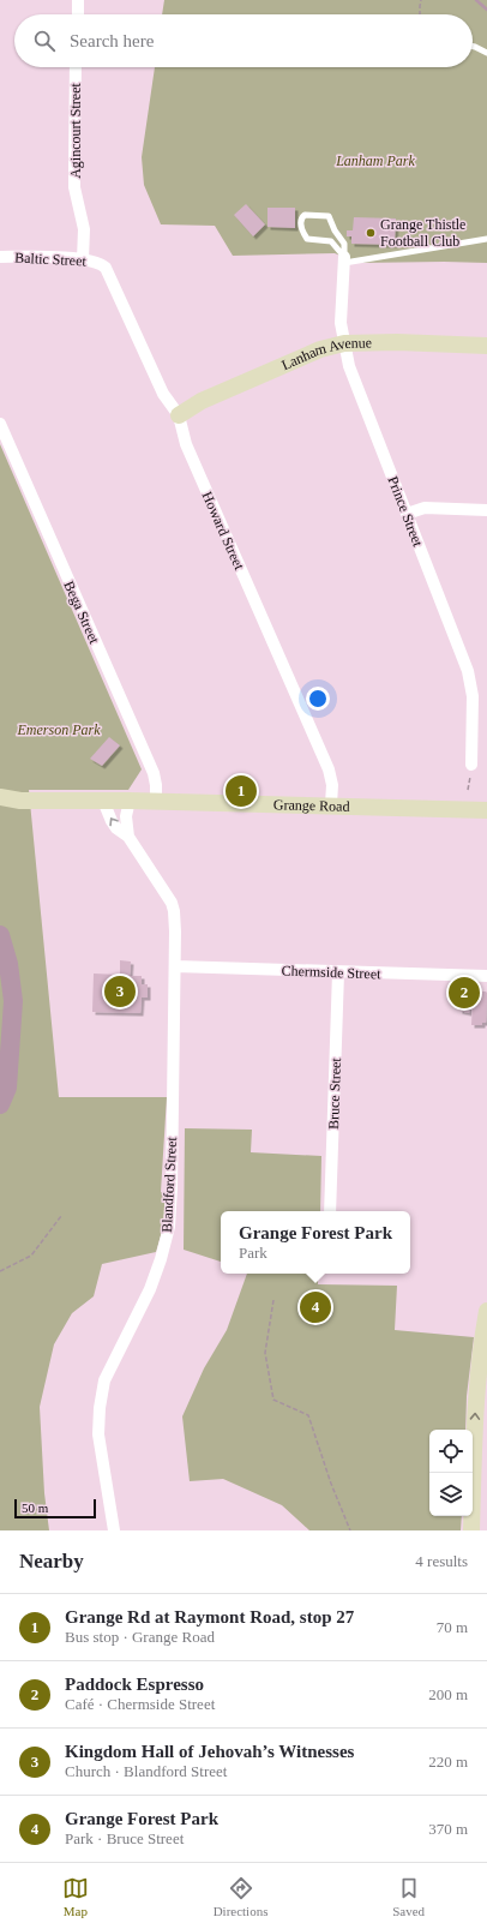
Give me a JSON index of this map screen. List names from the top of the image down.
{
  "streets": {
    "main road": ["Lanham Avenue", "Grange Road"],
    "street": [
      "Agincourt Street",
      "Baltic Street",
      "Prince Street",
      "Howard Street",
      "Bega Street",
      "Chermside Street",
      "Bruce Street",
      "Blandford Street"
    ]
  },
  "crossings": [
    ["Agincourt Street", "Baltic Street"],
    ["Baltic Street", "Howard Street"],
    ["Lanham Avenue", "Prince Street"],
    ["Lanham Avenue", "Howard Street"],
    ["Howard Street", "Grange Road"],
    ["Bega Street", "Grange Road"],
    ["Grange Road", "Blandford Street"],
    ["Chermside Street", "Bruce Street"],
    ["Chermside Street", "Blandford Street"]
  ],
  "parks": ["Lanham Park", "Emerson Park"],
  "places": ["Grange Thistle Football Club"],
  "scale_bar": "50 m",
  "page": {
    "search": "Search here",
    "pins": [
      "1",
      "3",
      "2",
      "4"
    ],
    "popup": ["Grange Forest Park", "Park"],
    "scale": "50 m",
    "heading": ["Nearby", "4 results"],
    "list": [
      {
        "mark": "1",
        "name": "Grange Rd at Raymont Road, stop 27",
        "note": "Bus stop · Grange Road",
        "value": "70 m"
      },
      {
        "mark": "2",
        "name": "Paddock Espresso",
        "note": "Café · Chermside Street",
        "value": "200 m"
      },
      {
        "mark": "3",
        "name": "Kingdom Hall of Jehovah’s Witnesses",
        "note": "Church · Blandford Street",
        "value": "220 m"
      },
      {
        "mark": "4",
        "name": "Grange Forest Park",
        "note": "Park · Bruce Street",
        "value": "370 m"
      }
    ],
    "nav": ["Map", "Directions", "Saved"]
  }
}
